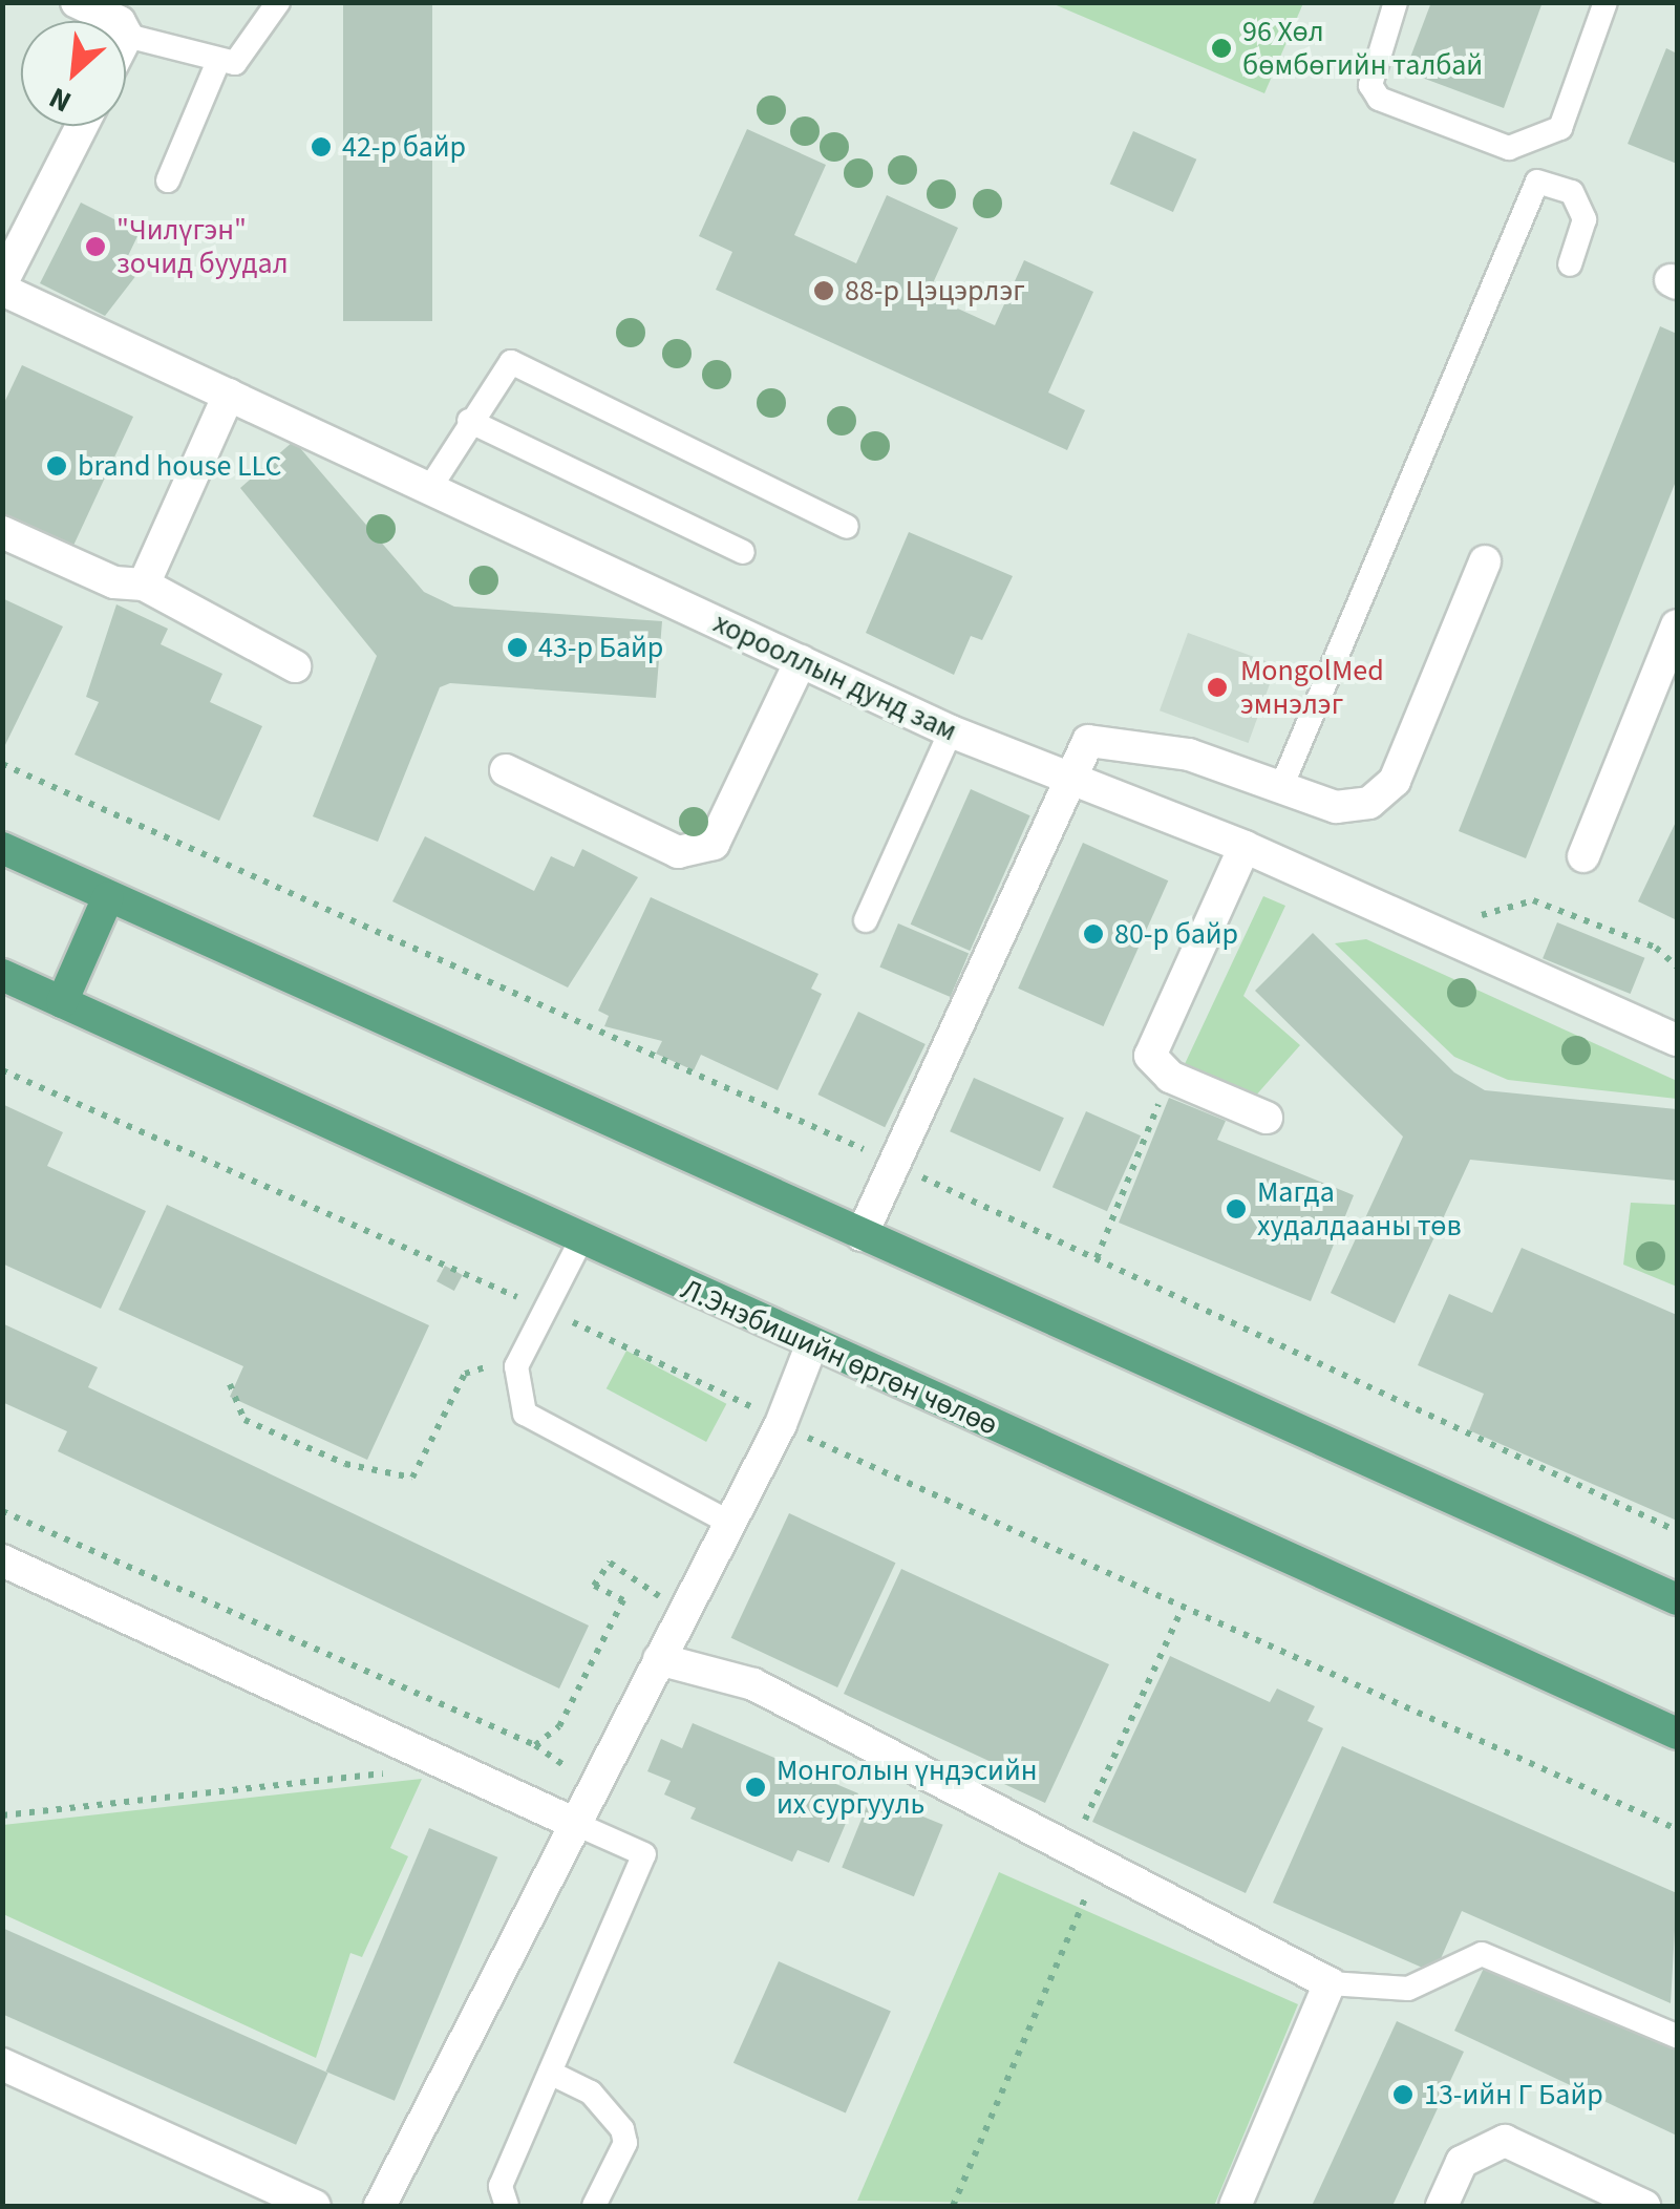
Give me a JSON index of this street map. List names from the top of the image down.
{
  "streets": {
    "main road": ["Л.Энэбишийн өргөн чөлөө"],
    "street": ["хорооллын дунд зам"]
  },
  "places": [
    "96 Хөл бөмбөгийн талбай",
    "42-p байр",
    "\"Чилүгэн\" зочид буудал",
    "88-р Цэцэрлэг",
    "brand house LLC",
    "43-р Байр",
    "MongolMed эмнэлэг",
    "80-р байр",
    "Магда худалдааны төв",
    "Монголын үндэсийн их сургууль",
    "13-ийн Г Байр"
  ],
  "north": "bottom left"
}
